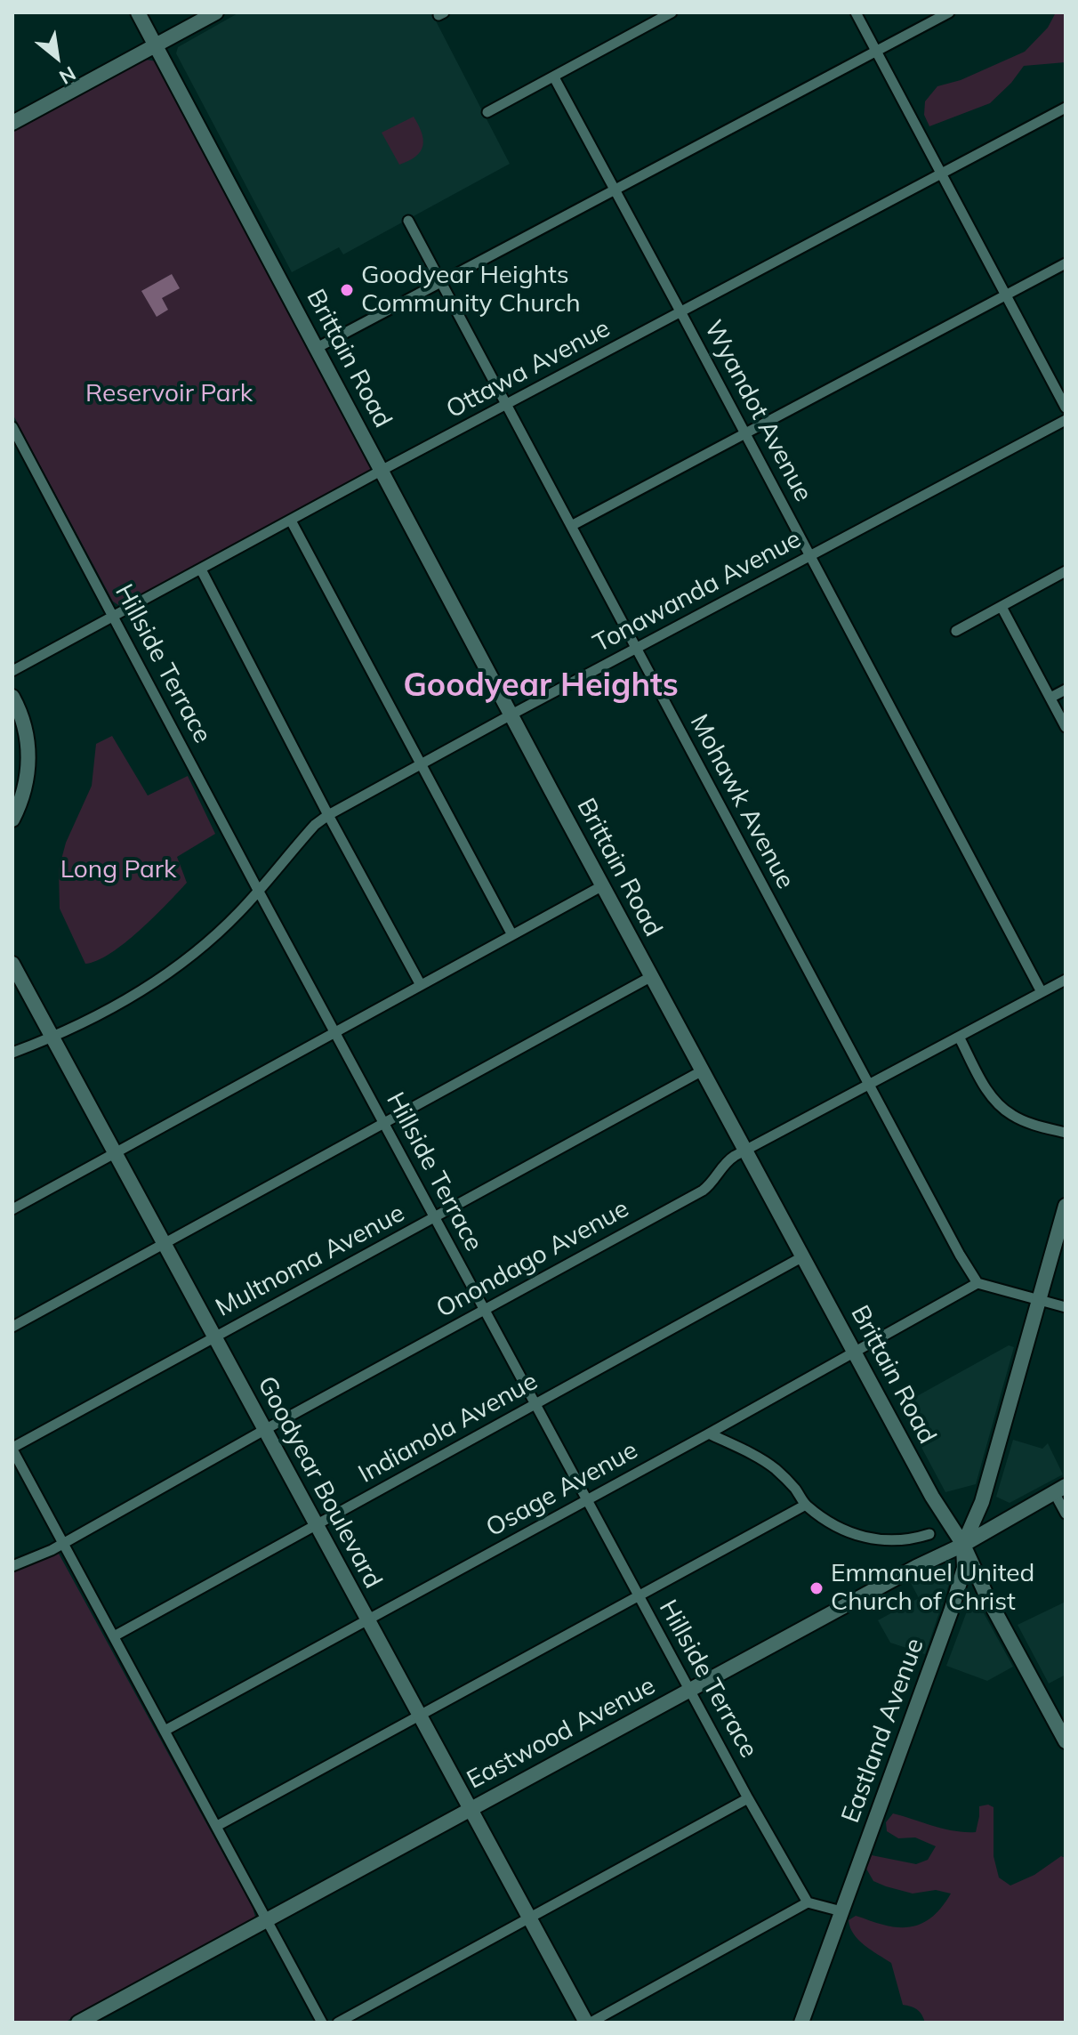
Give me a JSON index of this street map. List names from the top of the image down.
{
  "streets": {
    "street": [
      "Brittain Road",
      "Ottawa Avenue",
      "Wyandot Avenue",
      "Tonawanda Avenue",
      "Hillside Terrace",
      "Mohawk Avenue",
      "Onondago Avenue",
      "Multnoma Avenue",
      "Indianola Avenue",
      "Goodyear Boulevard",
      "Osage Avenue",
      "Eastland Avenue",
      "Eastwood Avenue"
    ]
  },
  "crossings": [
    ["Brittain Road", "Ottawa Avenue"],
    ["Brittain Road", "Tonawanda Avenue"],
    ["Brittain Road", "Onondago Avenue"],
    ["Brittain Road", "Multnoma Avenue"],
    ["Brittain Road", "Indianola Avenue"],
    ["Brittain Road", "Osage Avenue"],
    ["Brittain Road", "Eastland Avenue"],
    ["Brittain Road", "Eastwood Avenue"],
    ["Ottawa Avenue", "Wyandot Avenue"],
    ["Ottawa Avenue", "Hillside Terrace"],
    ["Ottawa Avenue", "Mohawk Avenue"],
    ["Wyandot Avenue", "Tonawanda Avenue"],
    ["Wyandot Avenue", "Onondago Avenue"],
    ["Tonawanda Avenue", "Hillside Terrace"],
    ["Tonawanda Avenue", "Mohawk Avenue"],
    ["Tonawanda Avenue", "Goodyear Boulevard"],
    ["Hillside Terrace", "Onondago Avenue"],
    ["Hillside Terrace", "Multnoma Avenue"],
    ["Hillside Terrace", "Indianola Avenue"],
    ["Hillside Terrace", "Osage Avenue"],
    ["Hillside Terrace", "Eastwood Avenue"],
    ["Mohawk Avenue", "Onondago Avenue"],
    ["Mohawk Avenue", "Osage Avenue"],
    ["Onondago Avenue", "Goodyear Boulevard"],
    ["Multnoma Avenue", "Goodyear Boulevard"],
    ["Indianola Avenue", "Goodyear Boulevard"],
    ["Goodyear Boulevard", "Osage Avenue"],
    ["Goodyear Boulevard", "Eastwood Avenue"],
    ["Eastland Avenue", "Eastwood Avenue"]
  ],
  "districts": ["Goodyear Heights"],
  "parks": ["Reservoir Park", "Long Park"],
  "places": ["Goodyear Heights Community Church", "Emmanuel United Church of Christ"],
  "north": "bottom right"
}
